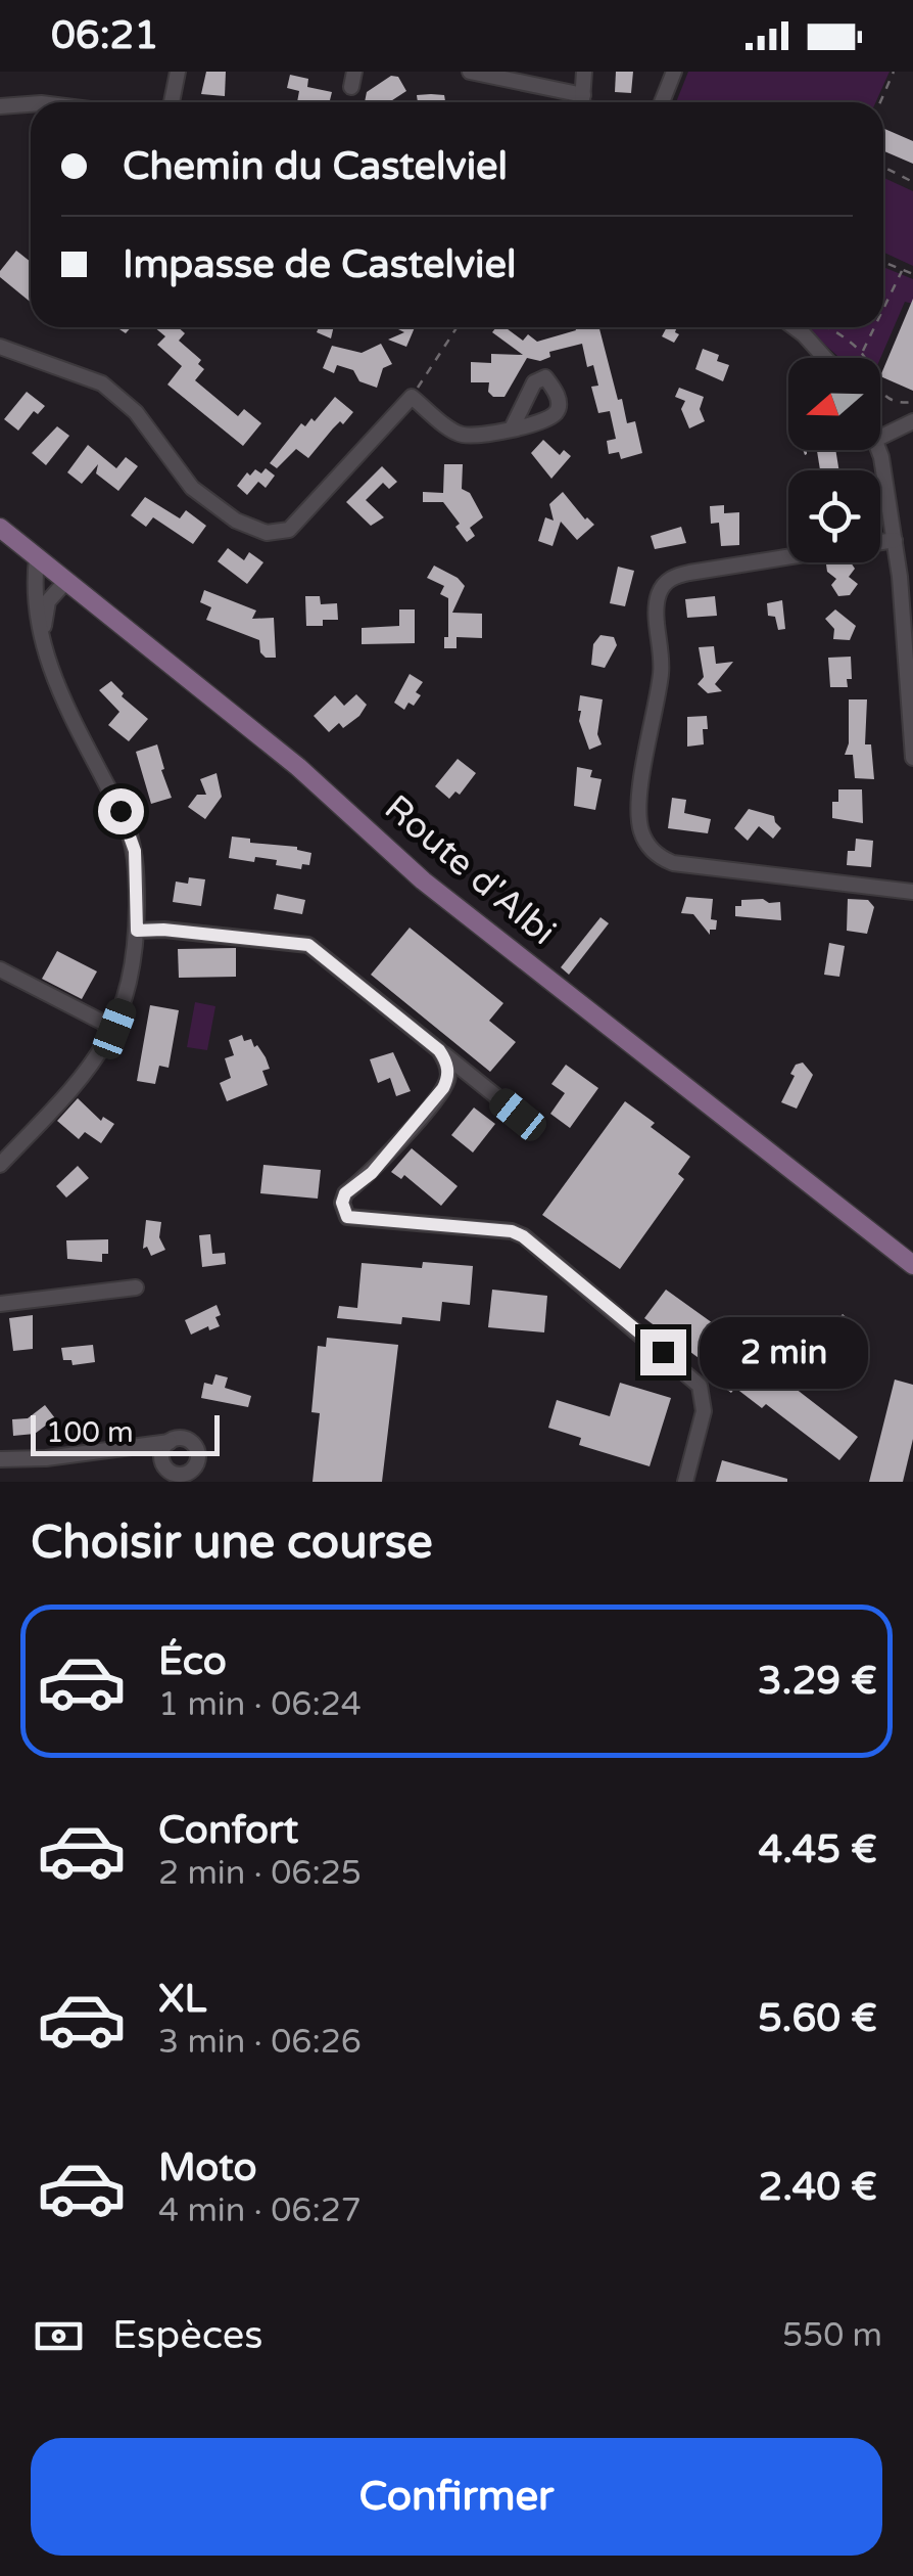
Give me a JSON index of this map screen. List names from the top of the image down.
{
  "streets": {
    "main road": ["Route d'Albi"]
  },
  "scale_bar": "100 m",
  "north": "left",
  "page": {
    "status": "06:21",
    "banner": ["Chemin du Castelviel", "Impasse de Castelviel"],
    "bubble": "2 min",
    "scale": "100 m",
    "heading": "Choisir une course",
    "list": [
      {
        "name": "Éco",
        "note": "1 min · 06:24",
        "value": "3.29 €"
      },
      {
        "name": "Confort",
        "note": "2 min · 06:25",
        "value": "4.45 €"
      },
      {
        "name": "XL",
        "note": "3 min · 06:26",
        "value": "5.60 €"
      },
      {
        "name": "Moto",
        "note": "4 min · 06:27",
        "value": "2.40 €"
      }
    ],
    "pay": ["Espèces", "550 m"],
    "buttons": "Confirmer"
  }
}
